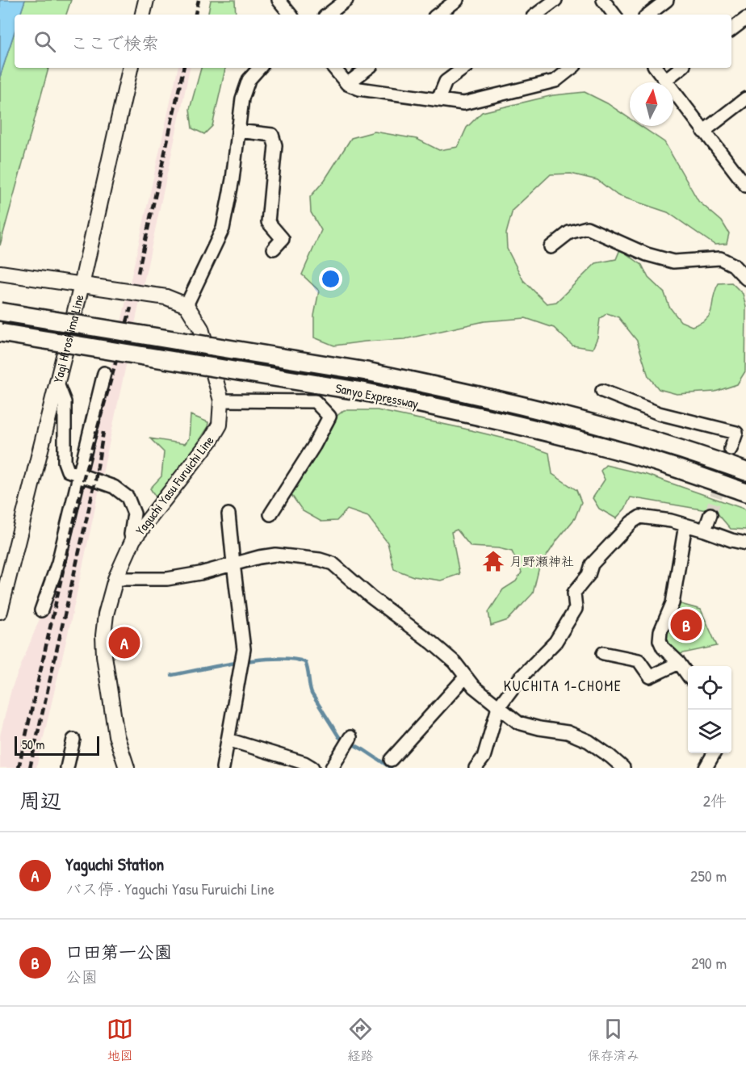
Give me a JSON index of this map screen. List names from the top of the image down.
{
  "streets": {
    "highway": ["Sanyo Expressway"],
    "main road": ["Yagi Hiroshima Line", "Yaguchi Yasu Furuichi Line"]
  },
  "districts": ["KUCHITA 1-CHOME"],
  "places": {
    "temple": ["月野瀬神社"]
  },
  "scale_bar": "50 m",
  "north": "top",
  "page": {
    "search": "ここで検索",
    "pins": ["B", "A"],
    "scale": "50 m",
    "heading": ["周辺", "2件"],
    "list": [
      {
        "mark": "A",
        "name": "Yaguchi Station",
        "note": "バス停 · Yaguchi Yasu Furuichi Line",
        "value": "250 m"
      },
      {
        "mark": "B",
        "name": "口田第一公園",
        "note": "公園",
        "value": "290 m"
      }
    ],
    "nav": ["地図", "経路", "保存済み"]
  }
}
